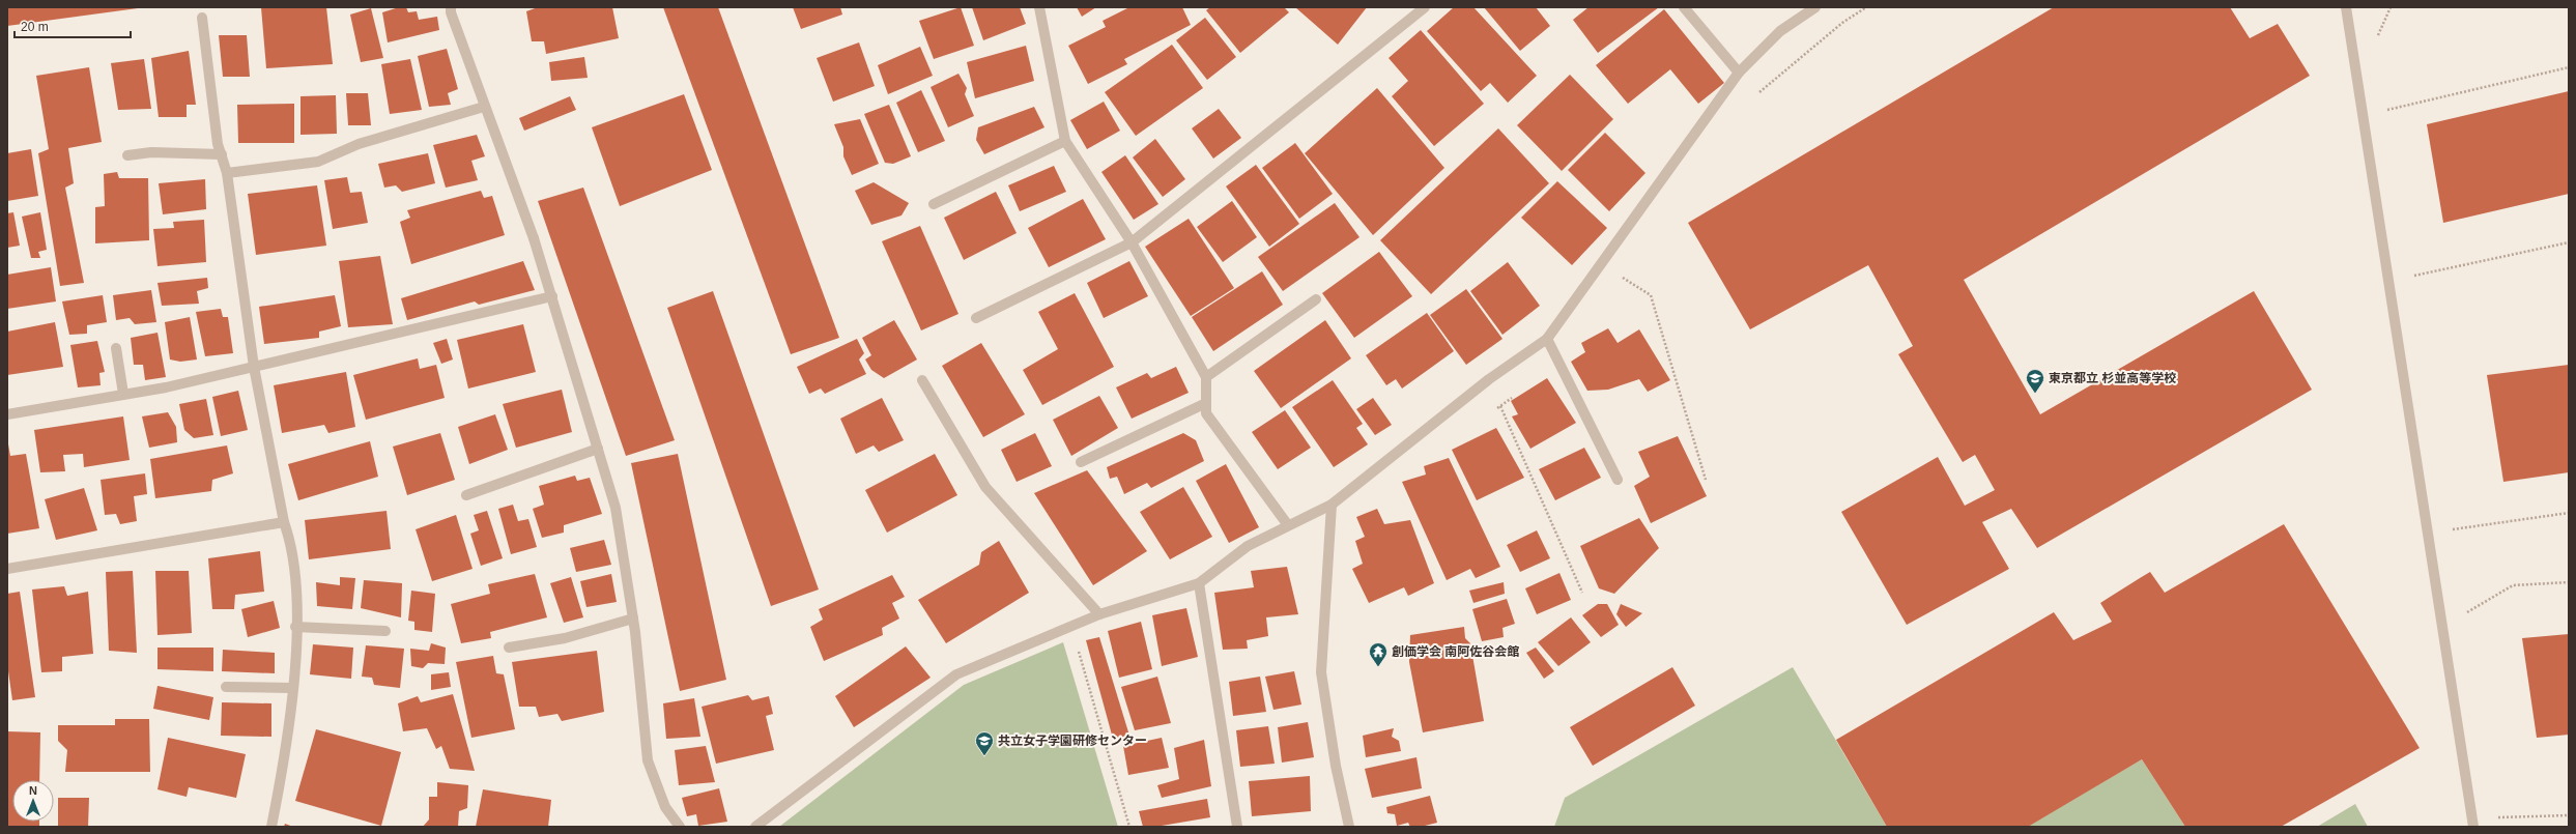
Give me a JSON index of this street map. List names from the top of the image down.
{
  "places": {
    "school or university": ["東京都立 杉並高等学校", "共立女子学園研修センター"],
    "temple": ["創価学会 南阿佐谷会館"]
  },
  "scale_bar": "20 m",
  "north": "top"
}
